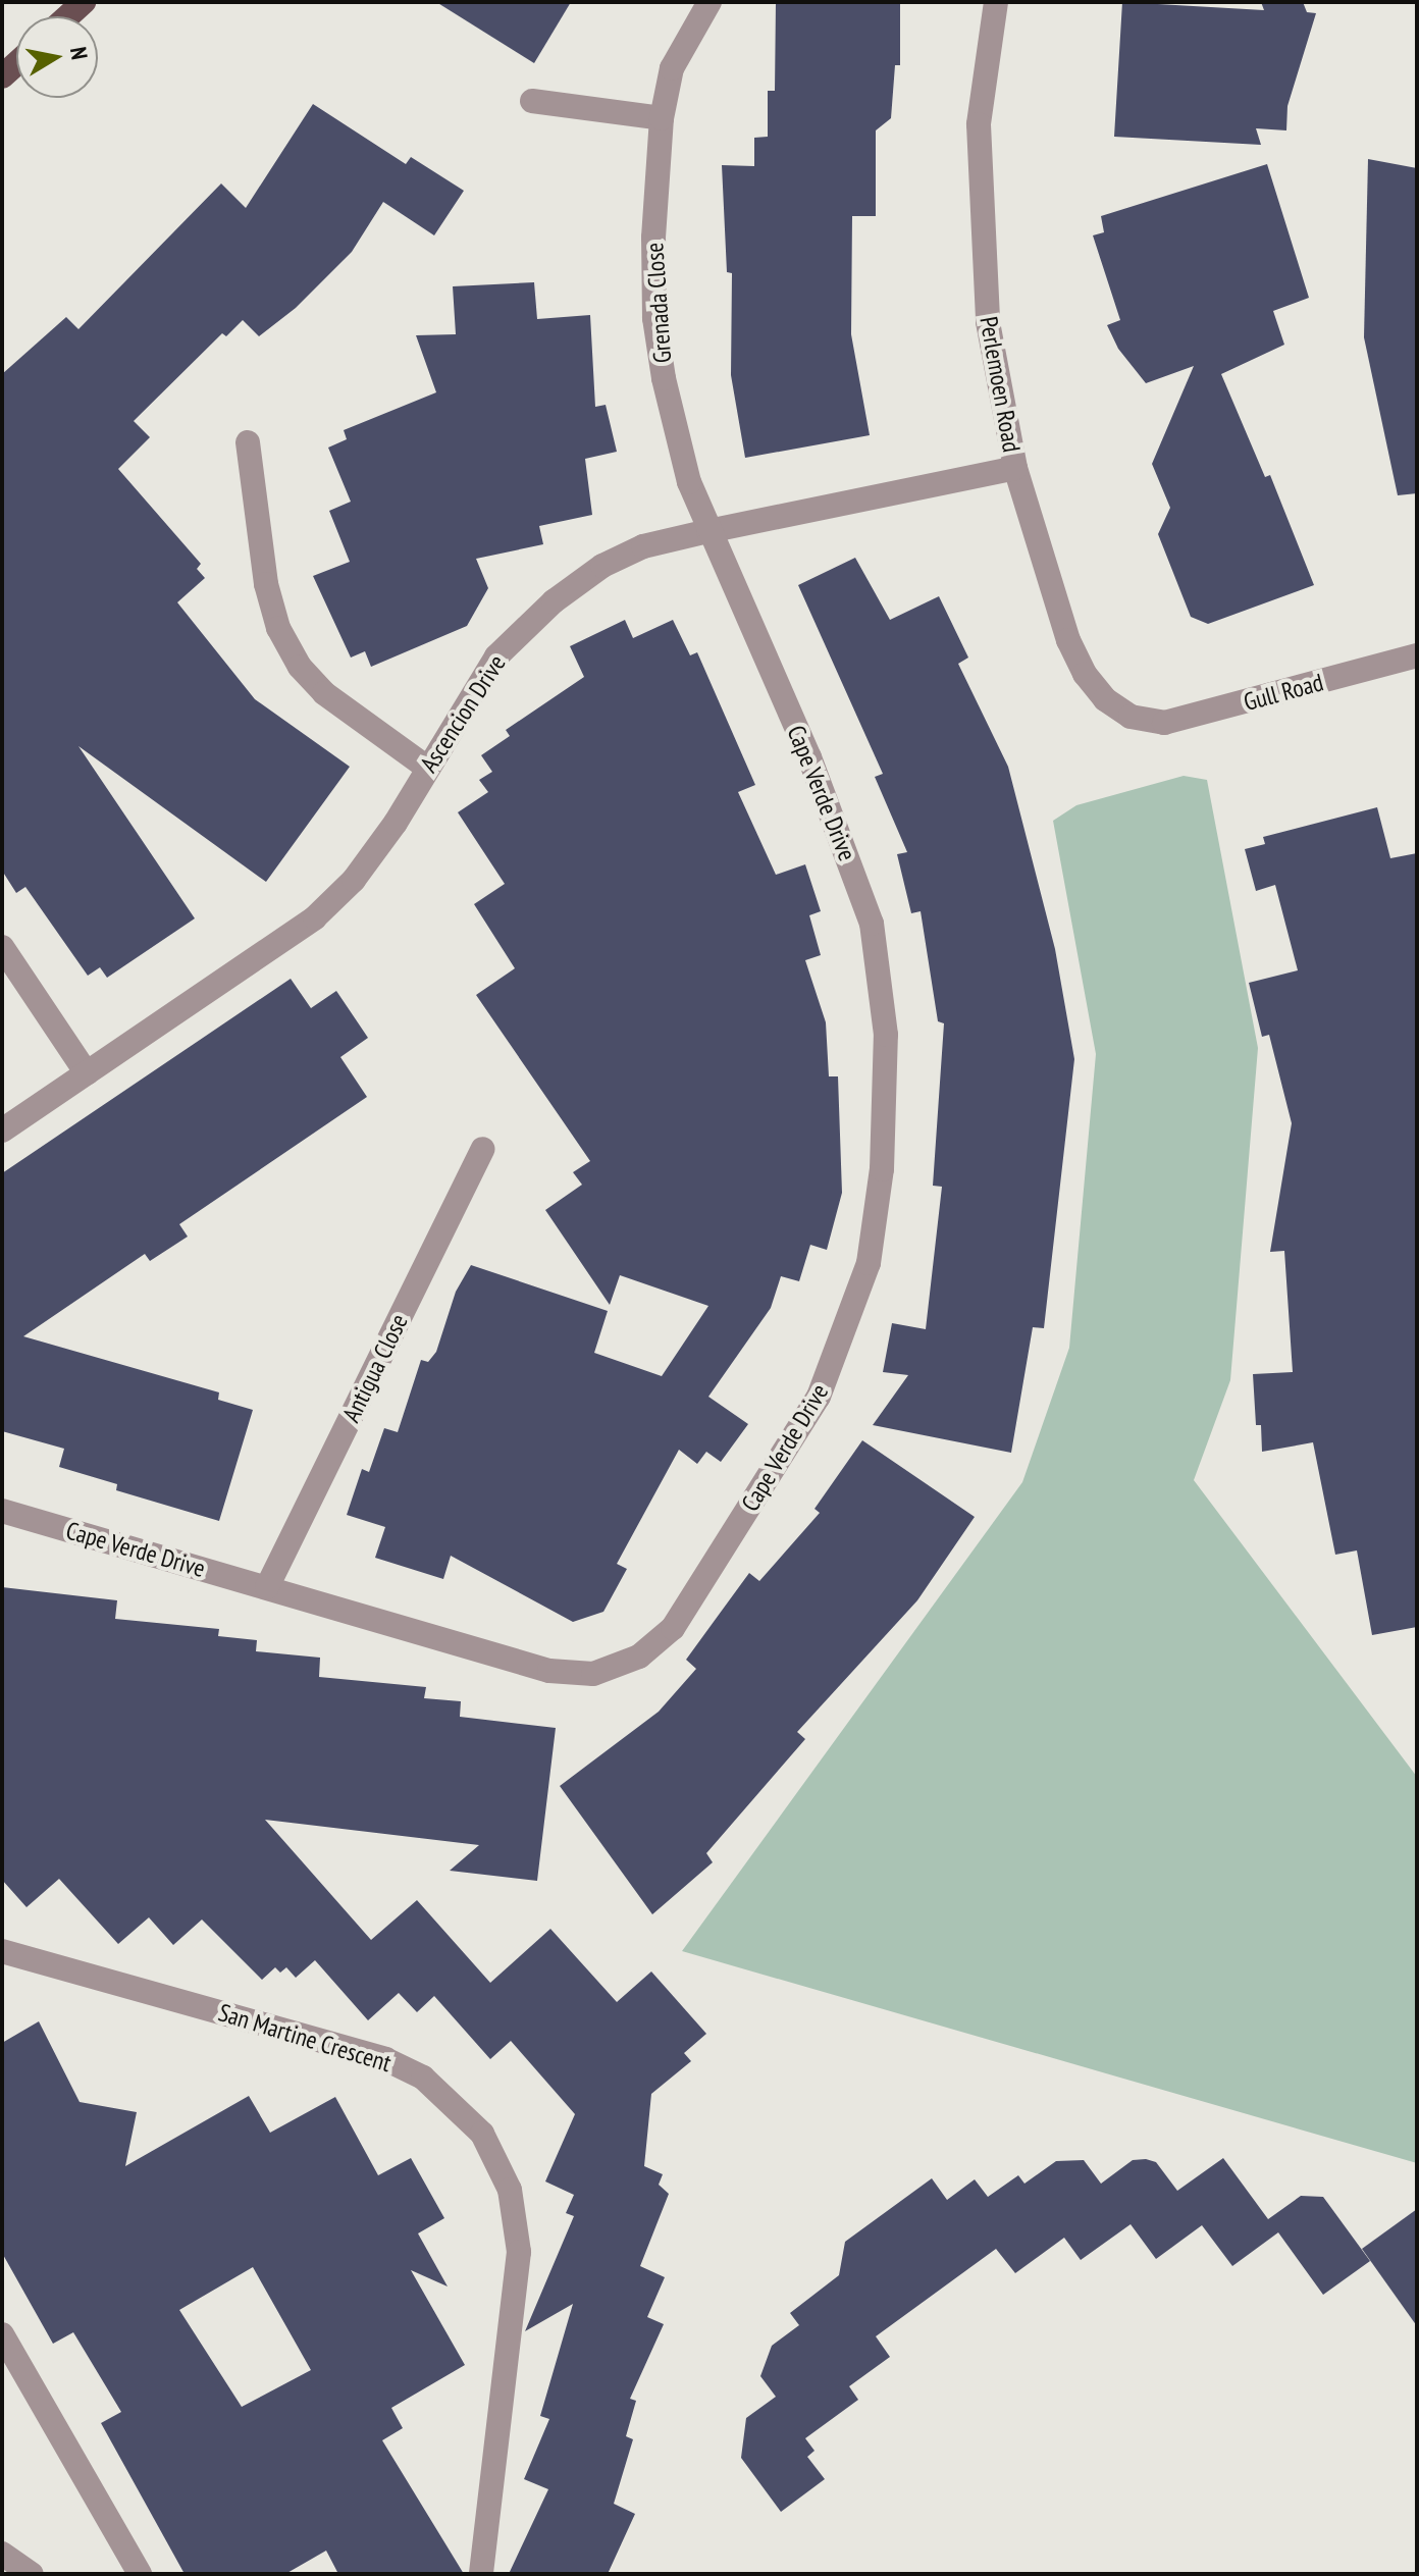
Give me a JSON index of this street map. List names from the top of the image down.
{
  "streets": {
    "street": [
      "Grenada Close",
      "Perlemoen Road",
      "Gull Road",
      "Ascencion Drive",
      "Cape Verde Drive",
      "Antigua Close",
      "San Martine Crescent"
    ]
  },
  "crossings": [
    ["Grenada Close", "Ascencion Drive"],
    ["Grenada Close", "Cape Verde Drive"],
    ["Perlemoen Road", "Gull Road"],
    ["Perlemoen Road", "Ascencion Drive"],
    ["Ascencion Drive", "Cape Verde Drive"],
    ["Cape Verde Drive", "Antigua Close"]
  ],
  "north": "right"
}
